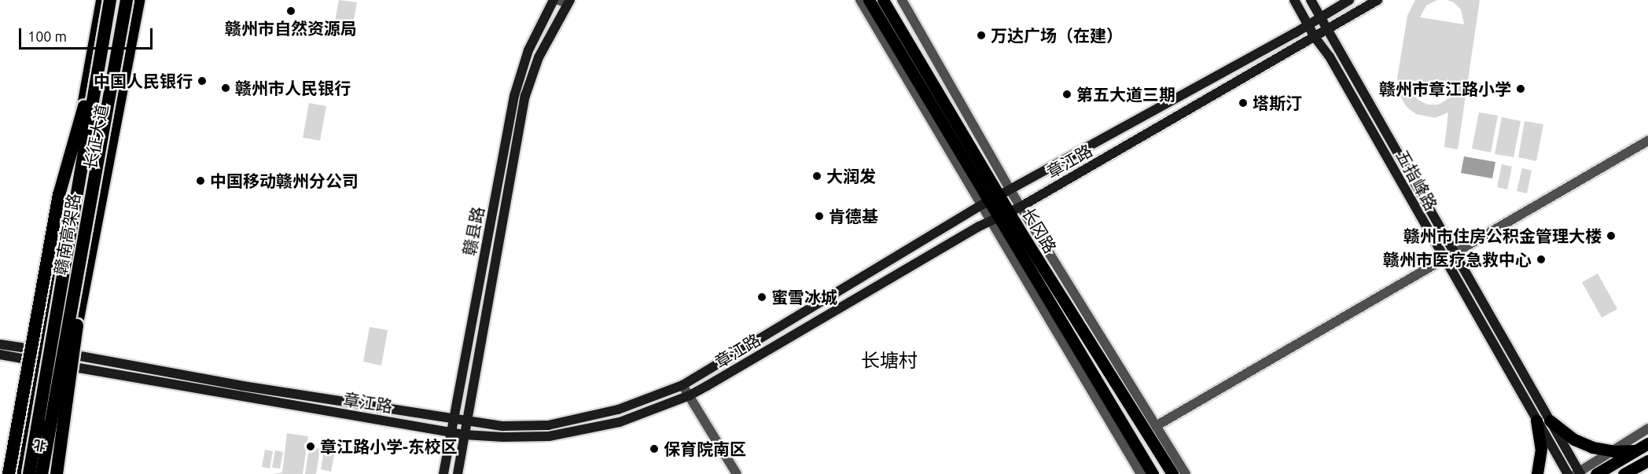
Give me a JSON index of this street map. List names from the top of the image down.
{
  "streets": {
    "highway": ["赣南高架路"],
    "main road": [
      "长征大道",
      "章江路",
      "五指峰路",
      "长冈路",
      "赣县路"
    ]
  },
  "crossings": [
    ["长征大道", "章江路"],
    ["章江路", "五指峰路"],
    ["章江路", "长冈路"],
    ["章江路", "赣县路"]
  ],
  "districts": ["长塘村"],
  "places": [
    "赣州市自然资源局",
    "万达广场（在建）",
    "中国人民银行",
    "赣州市人民银行",
    "赣州市章江路小学",
    "第五大道三期",
    "塔斯汀",
    "大润发",
    "中国移动赣州分公司",
    "肯德基",
    "赣州市住房公积金管理大楼",
    "赣州市医疗急救中心",
    "蜜雪冰城",
    "章江路小学-东校区",
    "保育院南区"
  ],
  "scale_bar": "100 m",
  "north": "bottom"
}
